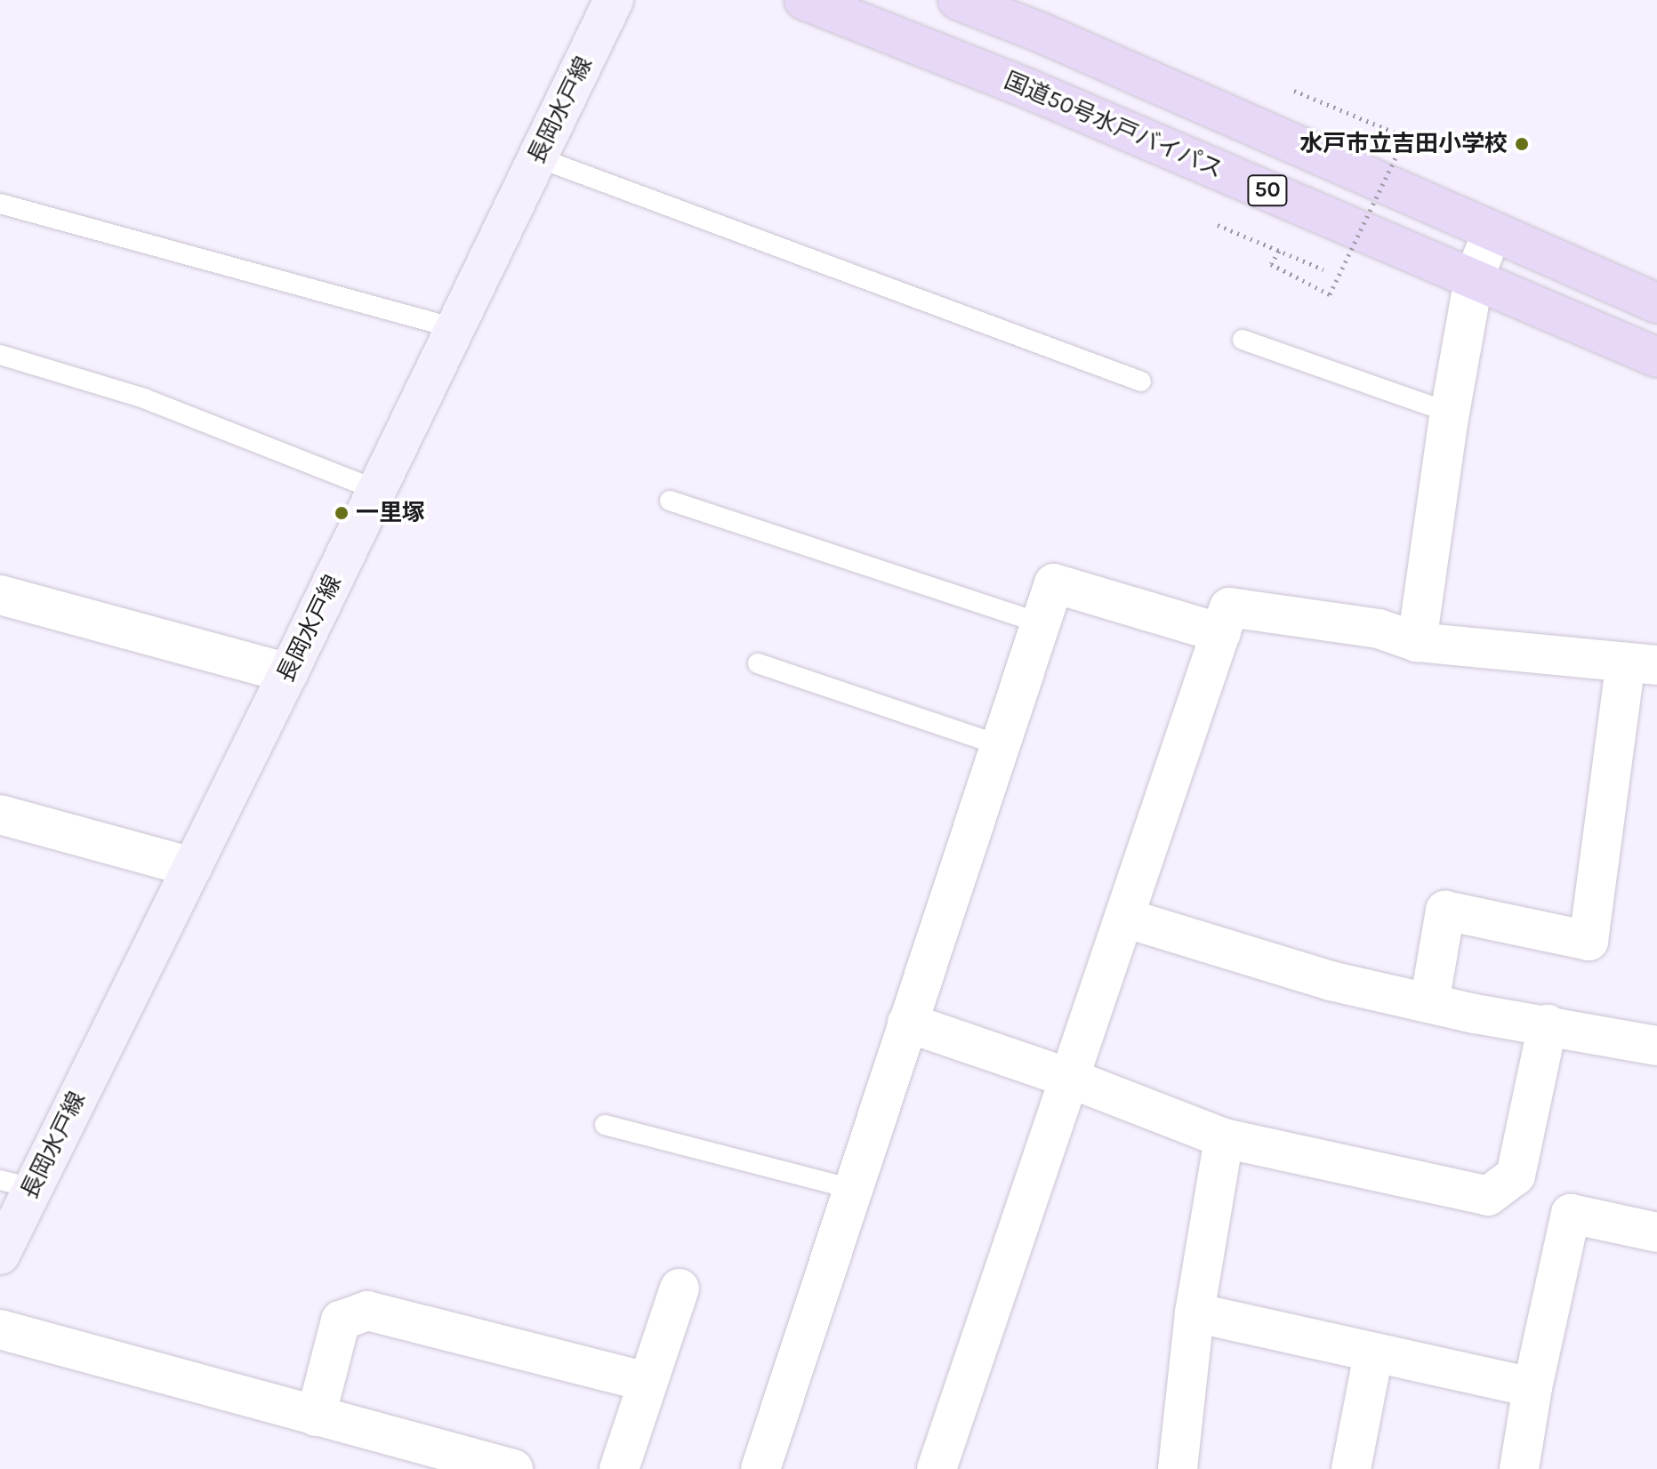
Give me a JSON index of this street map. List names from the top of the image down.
{
  "streets": {
    "highway": ["国道50号水戸バイパス", "50"],
    "main road": ["長岡水戸線"]
  },
  "places": ["水戸市立吉田小学校", "一里塚"]
}
